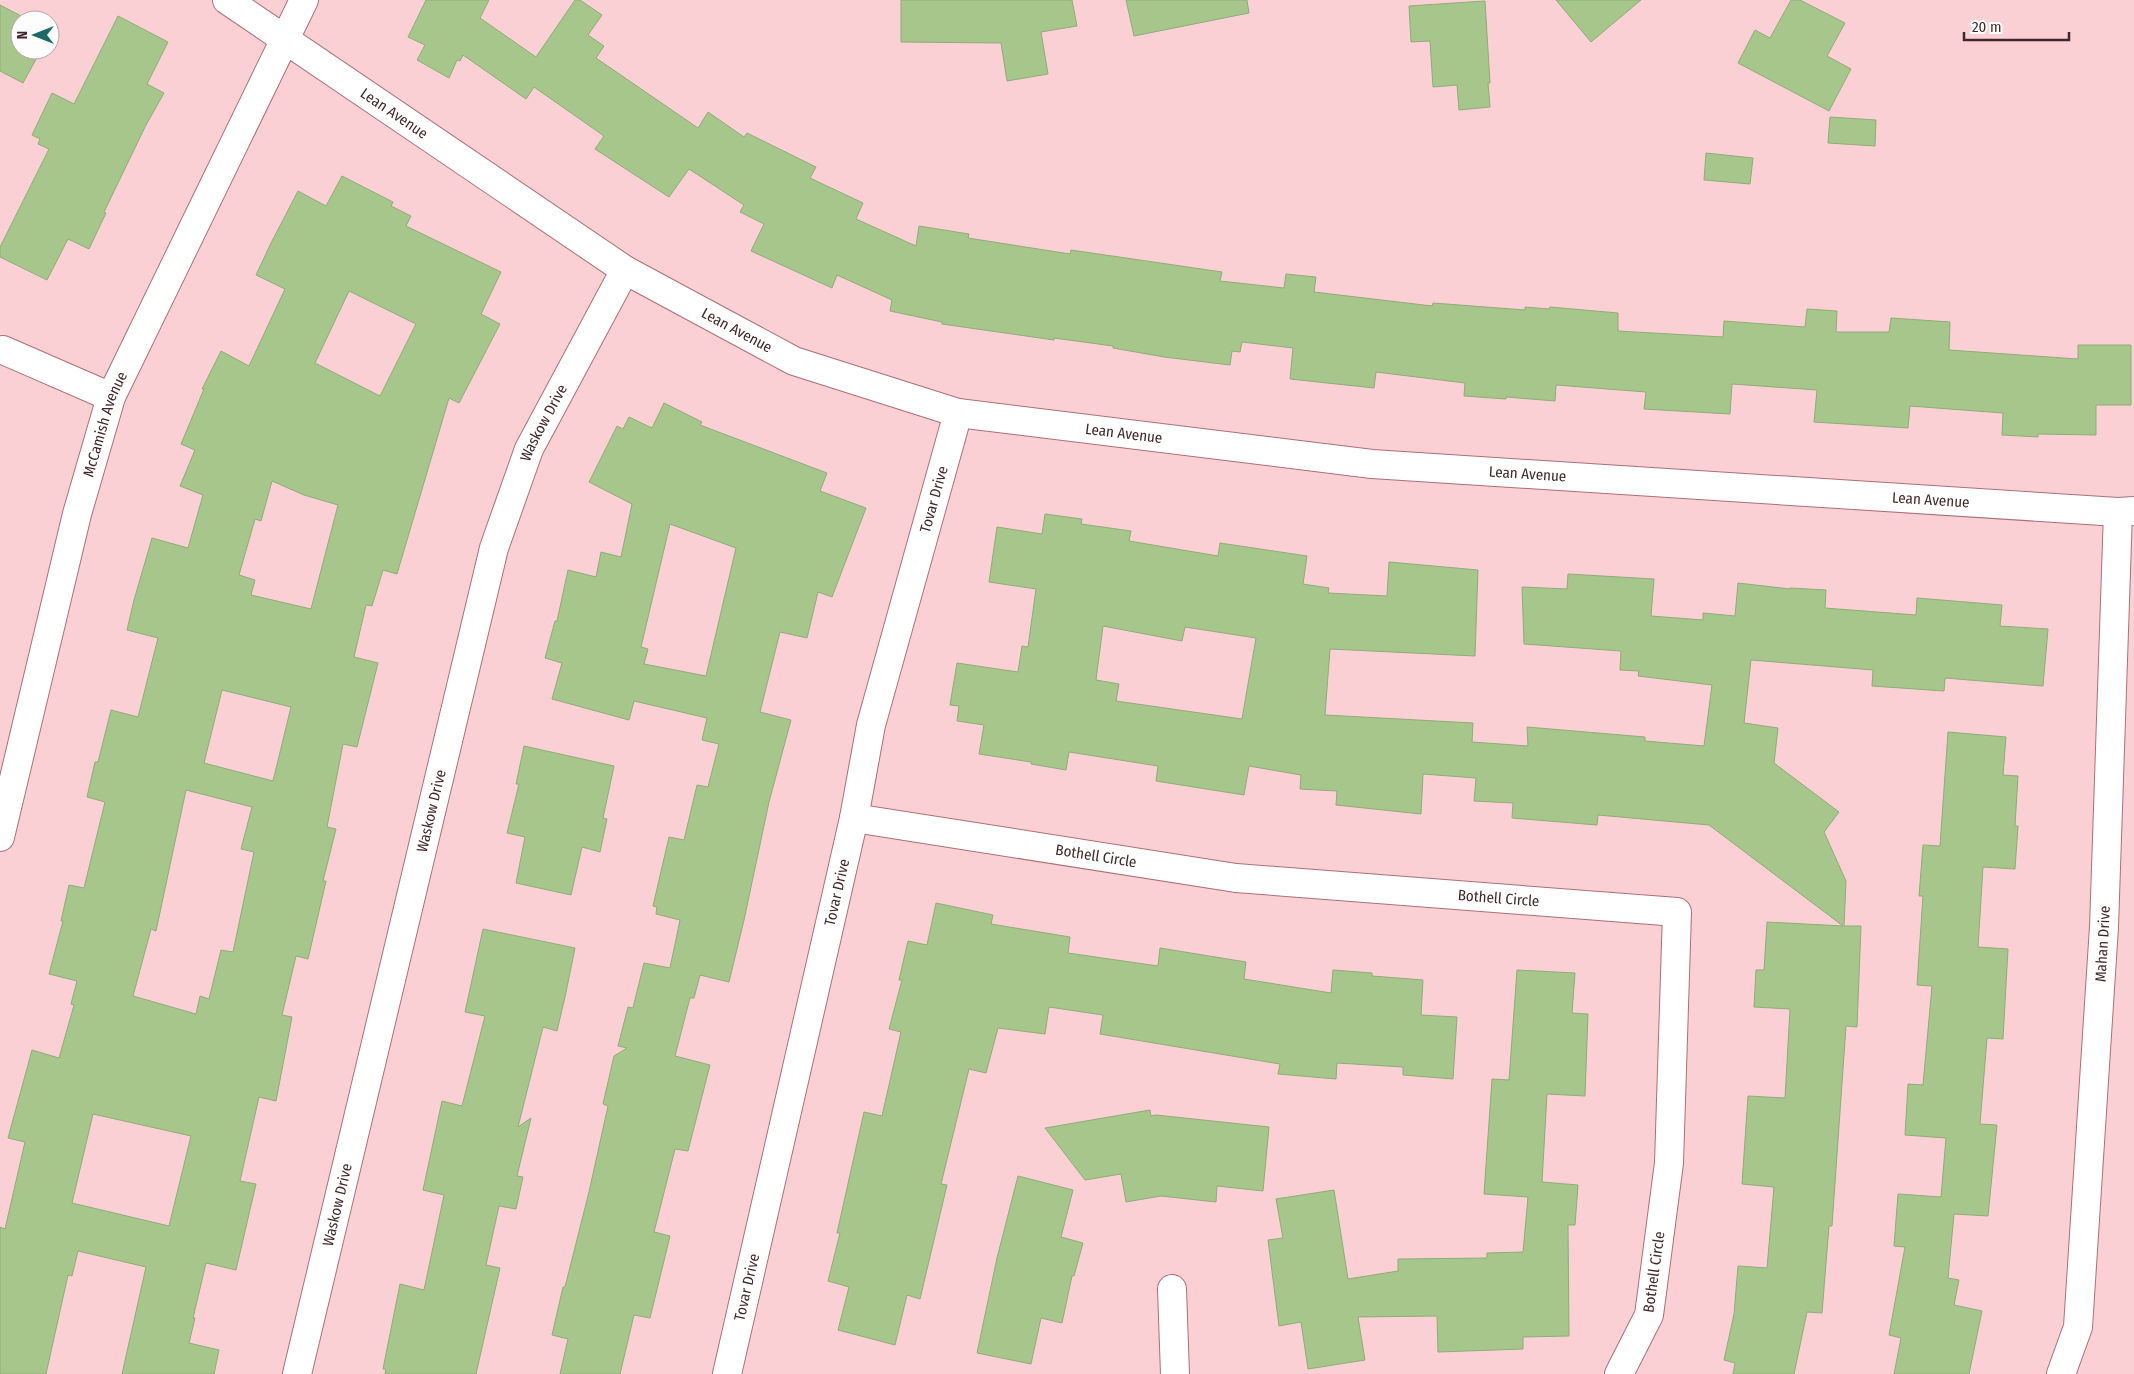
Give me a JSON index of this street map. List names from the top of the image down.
{
  "streets": {
    "street": [
      "Lean Avenue",
      "Waskow Drive",
      "McCamish Avenue",
      "Tovar Drive",
      "Bothell Circle",
      "Mahan Drive"
    ]
  },
  "crossings": [
    ["Lean Avenue", "Waskow Drive"],
    ["Lean Avenue", "McCamish Avenue"],
    ["Lean Avenue", "Tovar Drive"],
    ["Lean Avenue", "Mahan Drive"],
    ["Tovar Drive", "Bothell Circle"]
  ],
  "scale_bar": "20 m",
  "north": "left"
}
